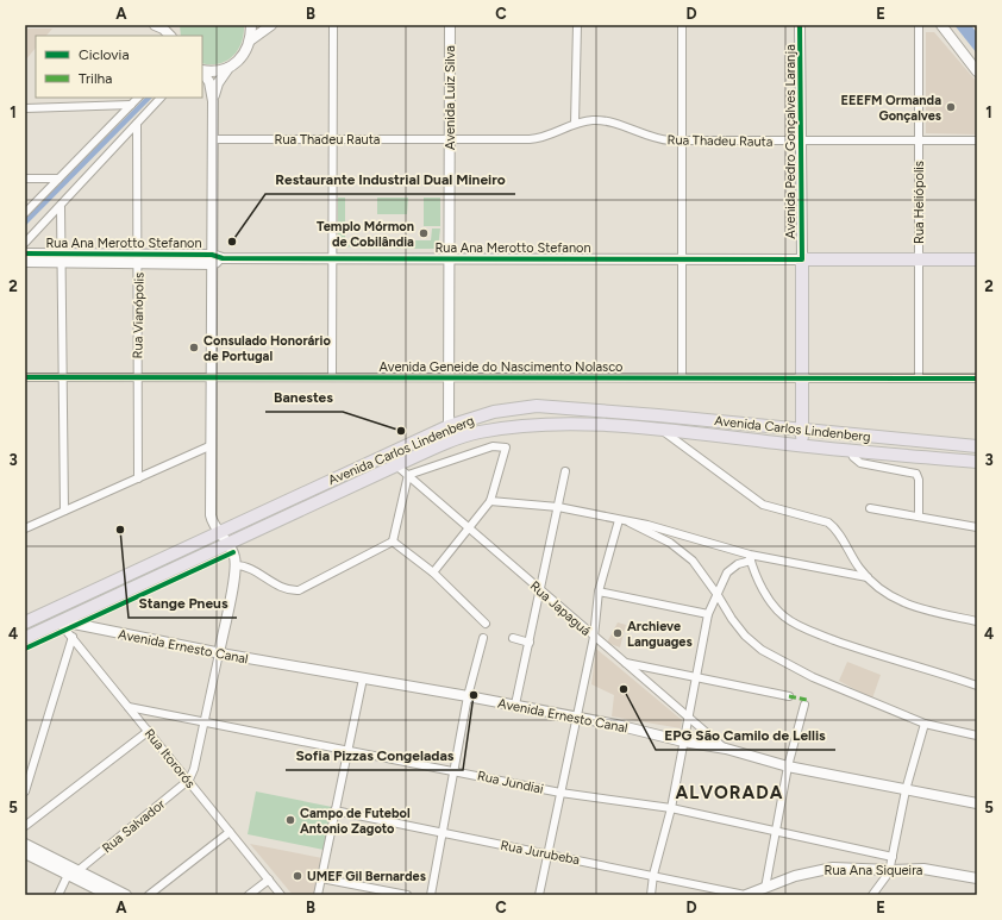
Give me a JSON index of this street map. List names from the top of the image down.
{
  "streets": {
    "main road": ["Avenida Pedro Gonçalves Laranja", "Rua Ana Merotto Stefanon", "Avenida Carlos Lindenberg"],
    "street": [
      "Avenida Luiz Silva",
      "Rua Thadeu Rauta",
      "Rua Heliópolis",
      "Rua Vianópolis",
      "Avenida Geneide do Nascimento Nolasco",
      "Rua Japaguá",
      "Avenida Ernesto Canal",
      "Rua Itororós",
      "Rua Jundiai",
      "Rua Salvador",
      "Rua Jurubeba",
      "Rua Ana Siqueira"
    ]
  },
  "crossings": [
    ["Avenida Luiz Silva", "Rua Thadeu Rauta"],
    ["Avenida Luiz Silva", "Rua Ana Merotto Stefanon"],
    ["Avenida Luiz Silva", "Avenida Geneide do Nascimento Nolasco"],
    ["Avenida Luiz Silva", "Avenida Carlos Lindenberg"],
    ["Rua Thadeu Rauta", "Avenida Pedro Gonçalves Laranja"],
    ["Rua Thadeu Rauta", "Rua Heliópolis"],
    ["Avenida Pedro Gonçalves Laranja", "Rua Ana Merotto Stefanon"],
    ["Avenida Pedro Gonçalves Laranja", "Avenida Geneide do Nascimento Nolasco"],
    ["Avenida Pedro Gonçalves Laranja", "Avenida Carlos Lindenberg"],
    ["Rua Heliópolis", "Rua Ana Merotto Stefanon"],
    ["Rua Heliópolis", "Avenida Geneide do Nascimento Nolasco"],
    ["Rua Ana Merotto Stefanon", "Rua Vianópolis"],
    ["Rua Vianópolis", "Avenida Geneide do Nascimento Nolasco"],
    ["Avenida Carlos Lindenberg", "Rua Japaguá"],
    ["Avenida Carlos Lindenberg", "Avenida Ernesto Canal"],
    ["Avenida Carlos Lindenberg", "Rua Itororós"],
    ["Rua Japaguá", "Avenida Ernesto Canal"],
    ["Avenida Ernesto Canal", "Rua Itororós"],
    ["Rua Itororós", "Rua Jundiai"],
    ["Rua Itororós", "Rua Salvador"],
    ["Rua Jurubeba", "Rua Ana Siqueira"]
  ],
  "districts": ["ALVORADA"],
  "places": [
    "EEEFM Ormanda Gonçalves",
    "Templo Mórmon de Cobilândia",
    "Restaurante Industrial Dual Mineiro",
    "Consulado Honorário de Portugal",
    "Banestes",
    "Stange Pneus",
    "Archieve Languages",
    "EPG São Camilo de Lellis",
    "Sofia Pizzas Congeladas",
    "Campo de Futebol Antonio Zagoto",
    "UMEF Gil Bernardes"
  ],
  "legend": ["Ciclovia", "Trilha"],
  "grid": {
    "columns": [
      "A",
      "B",
      "C",
      "D",
      "E"
    ],
    "rows": [
      "1",
      "2",
      "3",
      "4",
      "5"
    ]
  }
}
